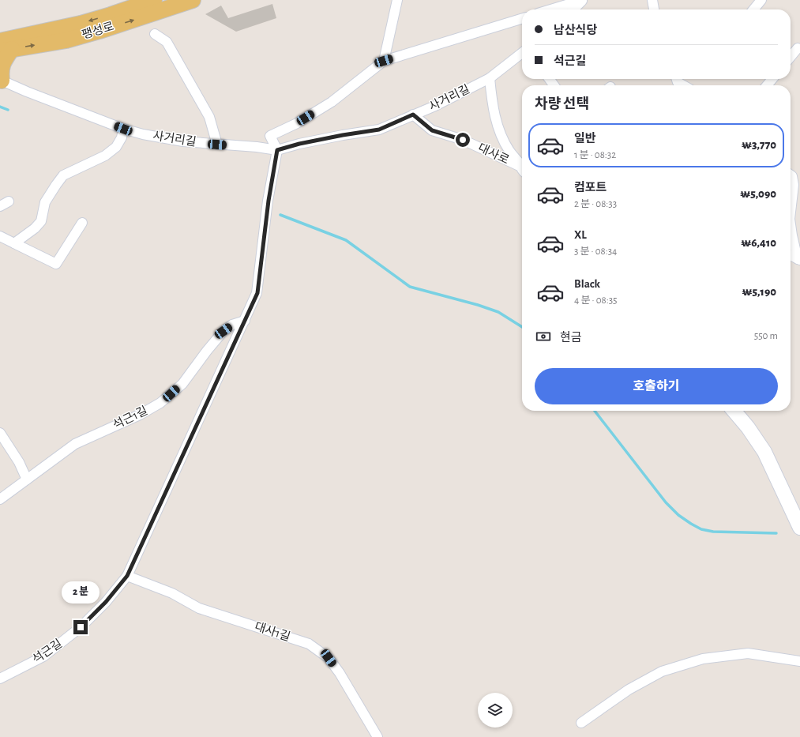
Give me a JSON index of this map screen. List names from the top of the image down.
{
  "streets": {
    "main road": ["팽성로"],
    "street": [
      "사거리길",
      "대사로",
      "석근1길",
      "대사1길",
      "석근길"
    ]
  },
  "crossings": [
    ["사거리길", "대사로"],
    ["사거리길", "석근길"],
    ["석근1길", "석근길"],
    ["대사1길", "석근길"]
  ],
  "page": {
    "banner": ["남산식당", "석근길"],
    "heading": "차량 선택",
    "list": [
      {
        "name": "일반",
        "note": "1 분 · 08:32",
        "value": "₩3,770"
      },
      {
        "name": "컴포트",
        "note": "2 분 · 08:33",
        "value": "₩5,090"
      },
      {
        "name": "XL",
        "note": "3 분 · 08:34",
        "value": "₩6,410"
      },
      {
        "name": "Black",
        "note": "4 분 · 08:35",
        "value": "₩5,190"
      }
    ],
    "pay": ["현금", "550 m"],
    "buttons": "호출하기",
    "bubble": "2 분"
  }
}
